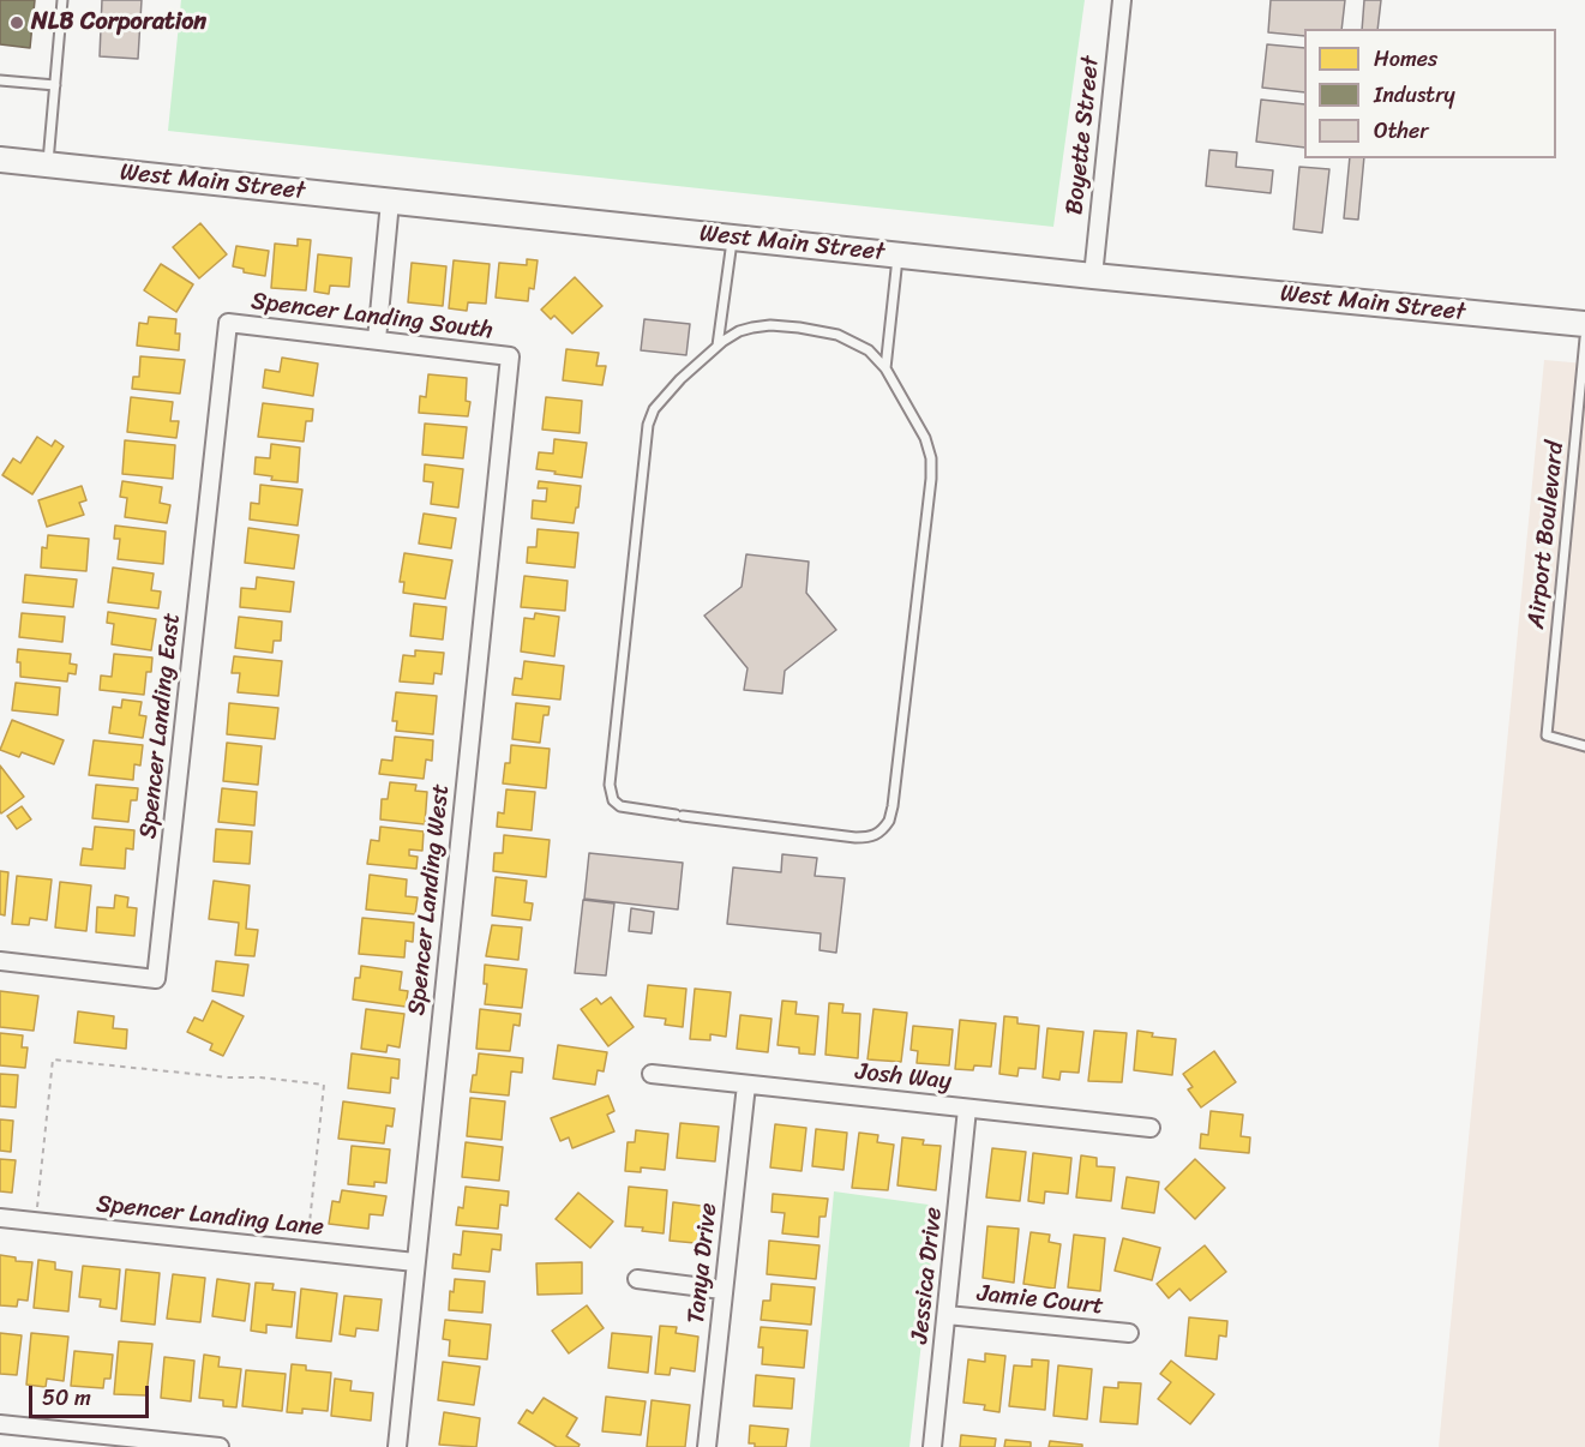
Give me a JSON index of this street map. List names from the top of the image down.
{
  "streets": {
    "main road": ["West Main Street"],
    "street": [
      "Boyette Street",
      "Spencer Landing South",
      "Spencer Landing East",
      "Spencer Landing West",
      "Josh Way",
      "Spencer Landing Lane",
      "Tanya Drive",
      "Jessica Drive",
      "Jamie Court"
    ],
    "lane": ["Airport Boulevard"]
  },
  "crossings": [
    ["Boyette Street", "West Main Street"],
    ["Spencer Landing South", "Spencer Landing East"],
    ["Spencer Landing South", "Spencer Landing West"],
    ["Spencer Landing West", "Spencer Landing Lane"],
    ["Josh Way", "Tanya Drive"],
    ["Josh Way", "Jessica Drive"],
    ["Jessica Drive", "Jamie Court"]
  ],
  "places": ["NLB Corporation"],
  "legend": ["Homes", "Industry", "Other"],
  "scale_bar": "50 m"
}
